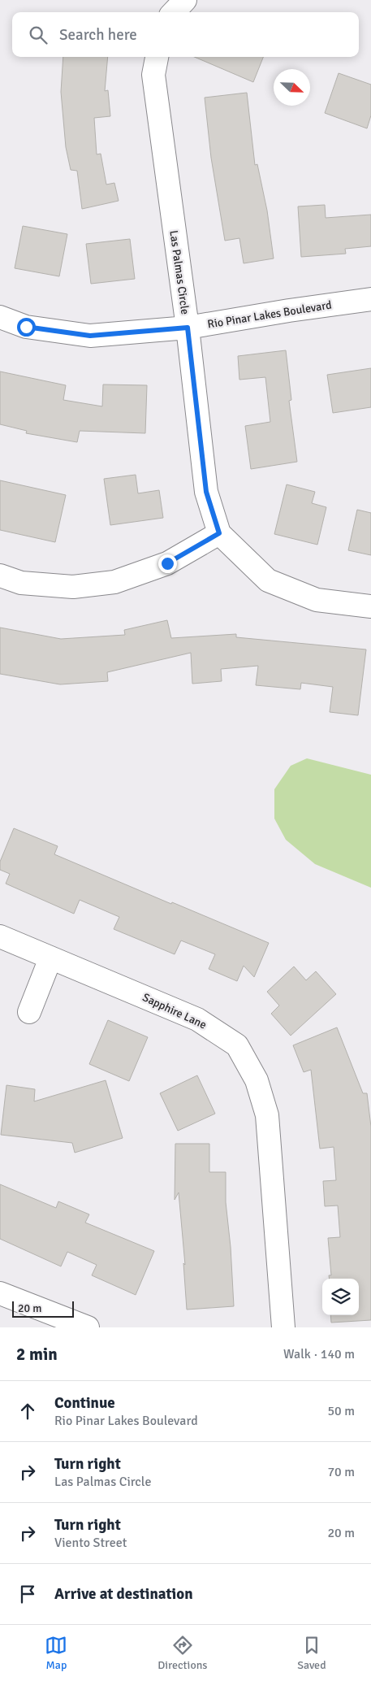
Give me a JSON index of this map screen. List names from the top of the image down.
{
  "streets": {
    "street": ["Las Palmas Circle", "Rio Pinar Lakes Boulevard", "Sapphire Lane"]
  },
  "crossings": [
    ["Las Palmas Circle", "Rio Pinar Lakes Boulevard"]
  ],
  "scale_bar": "20 m",
  "north": "bottom right",
  "page": {
    "search": "Search here",
    "scale": "20 m",
    "heading": ["2 min", "Walk · 140 m"],
    "list": [
      ["Continue", "Rio Pinar Lakes Boulevard", "50 m"],
      ["Turn right", "Las Palmas Circle", "70 m"],
      ["Turn right", "Viento Street", "20 m"],
      "Arrive at destination"
    ],
    "nav": ["Map", "Directions", "Saved"]
  }
}
